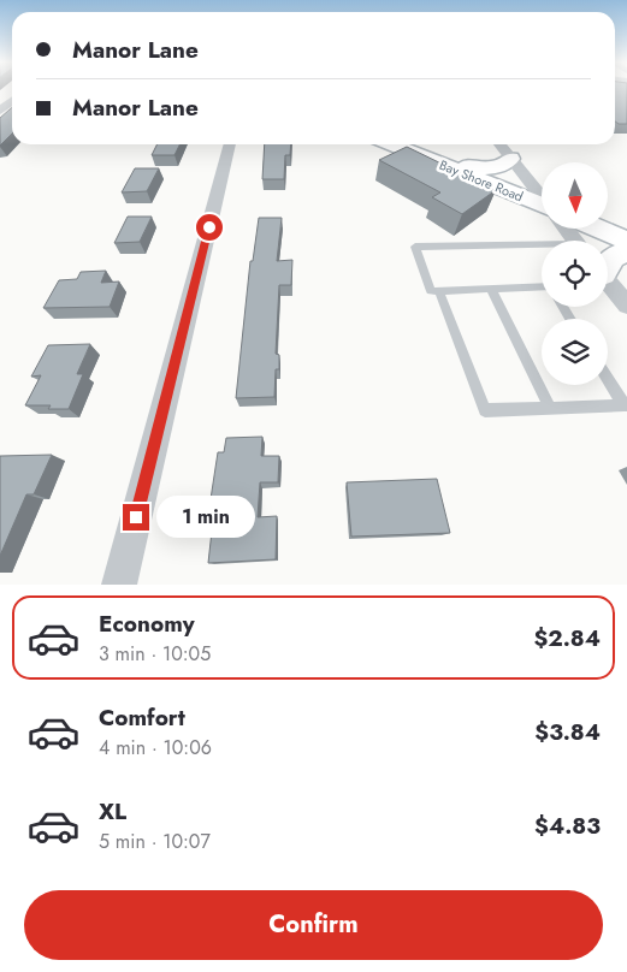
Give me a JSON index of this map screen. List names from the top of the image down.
{
  "streets": {
    "main road": ["Bay Shore Road"]
  },
  "north": "bottom",
  "page": {
    "banner": ["Manor Lane", "Manor Lane"],
    "bubble": "1 min",
    "list": [
      {
        "name": "Economy",
        "note": "3 min · 10:05",
        "value": "$2.84"
      },
      {
        "name": "Comfort",
        "note": "4 min · 10:06",
        "value": "$3.84"
      },
      {
        "name": "XL",
        "note": "5 min · 10:07",
        "value": "$4.83"
      }
    ],
    "buttons": "Confirm"
  }
}
